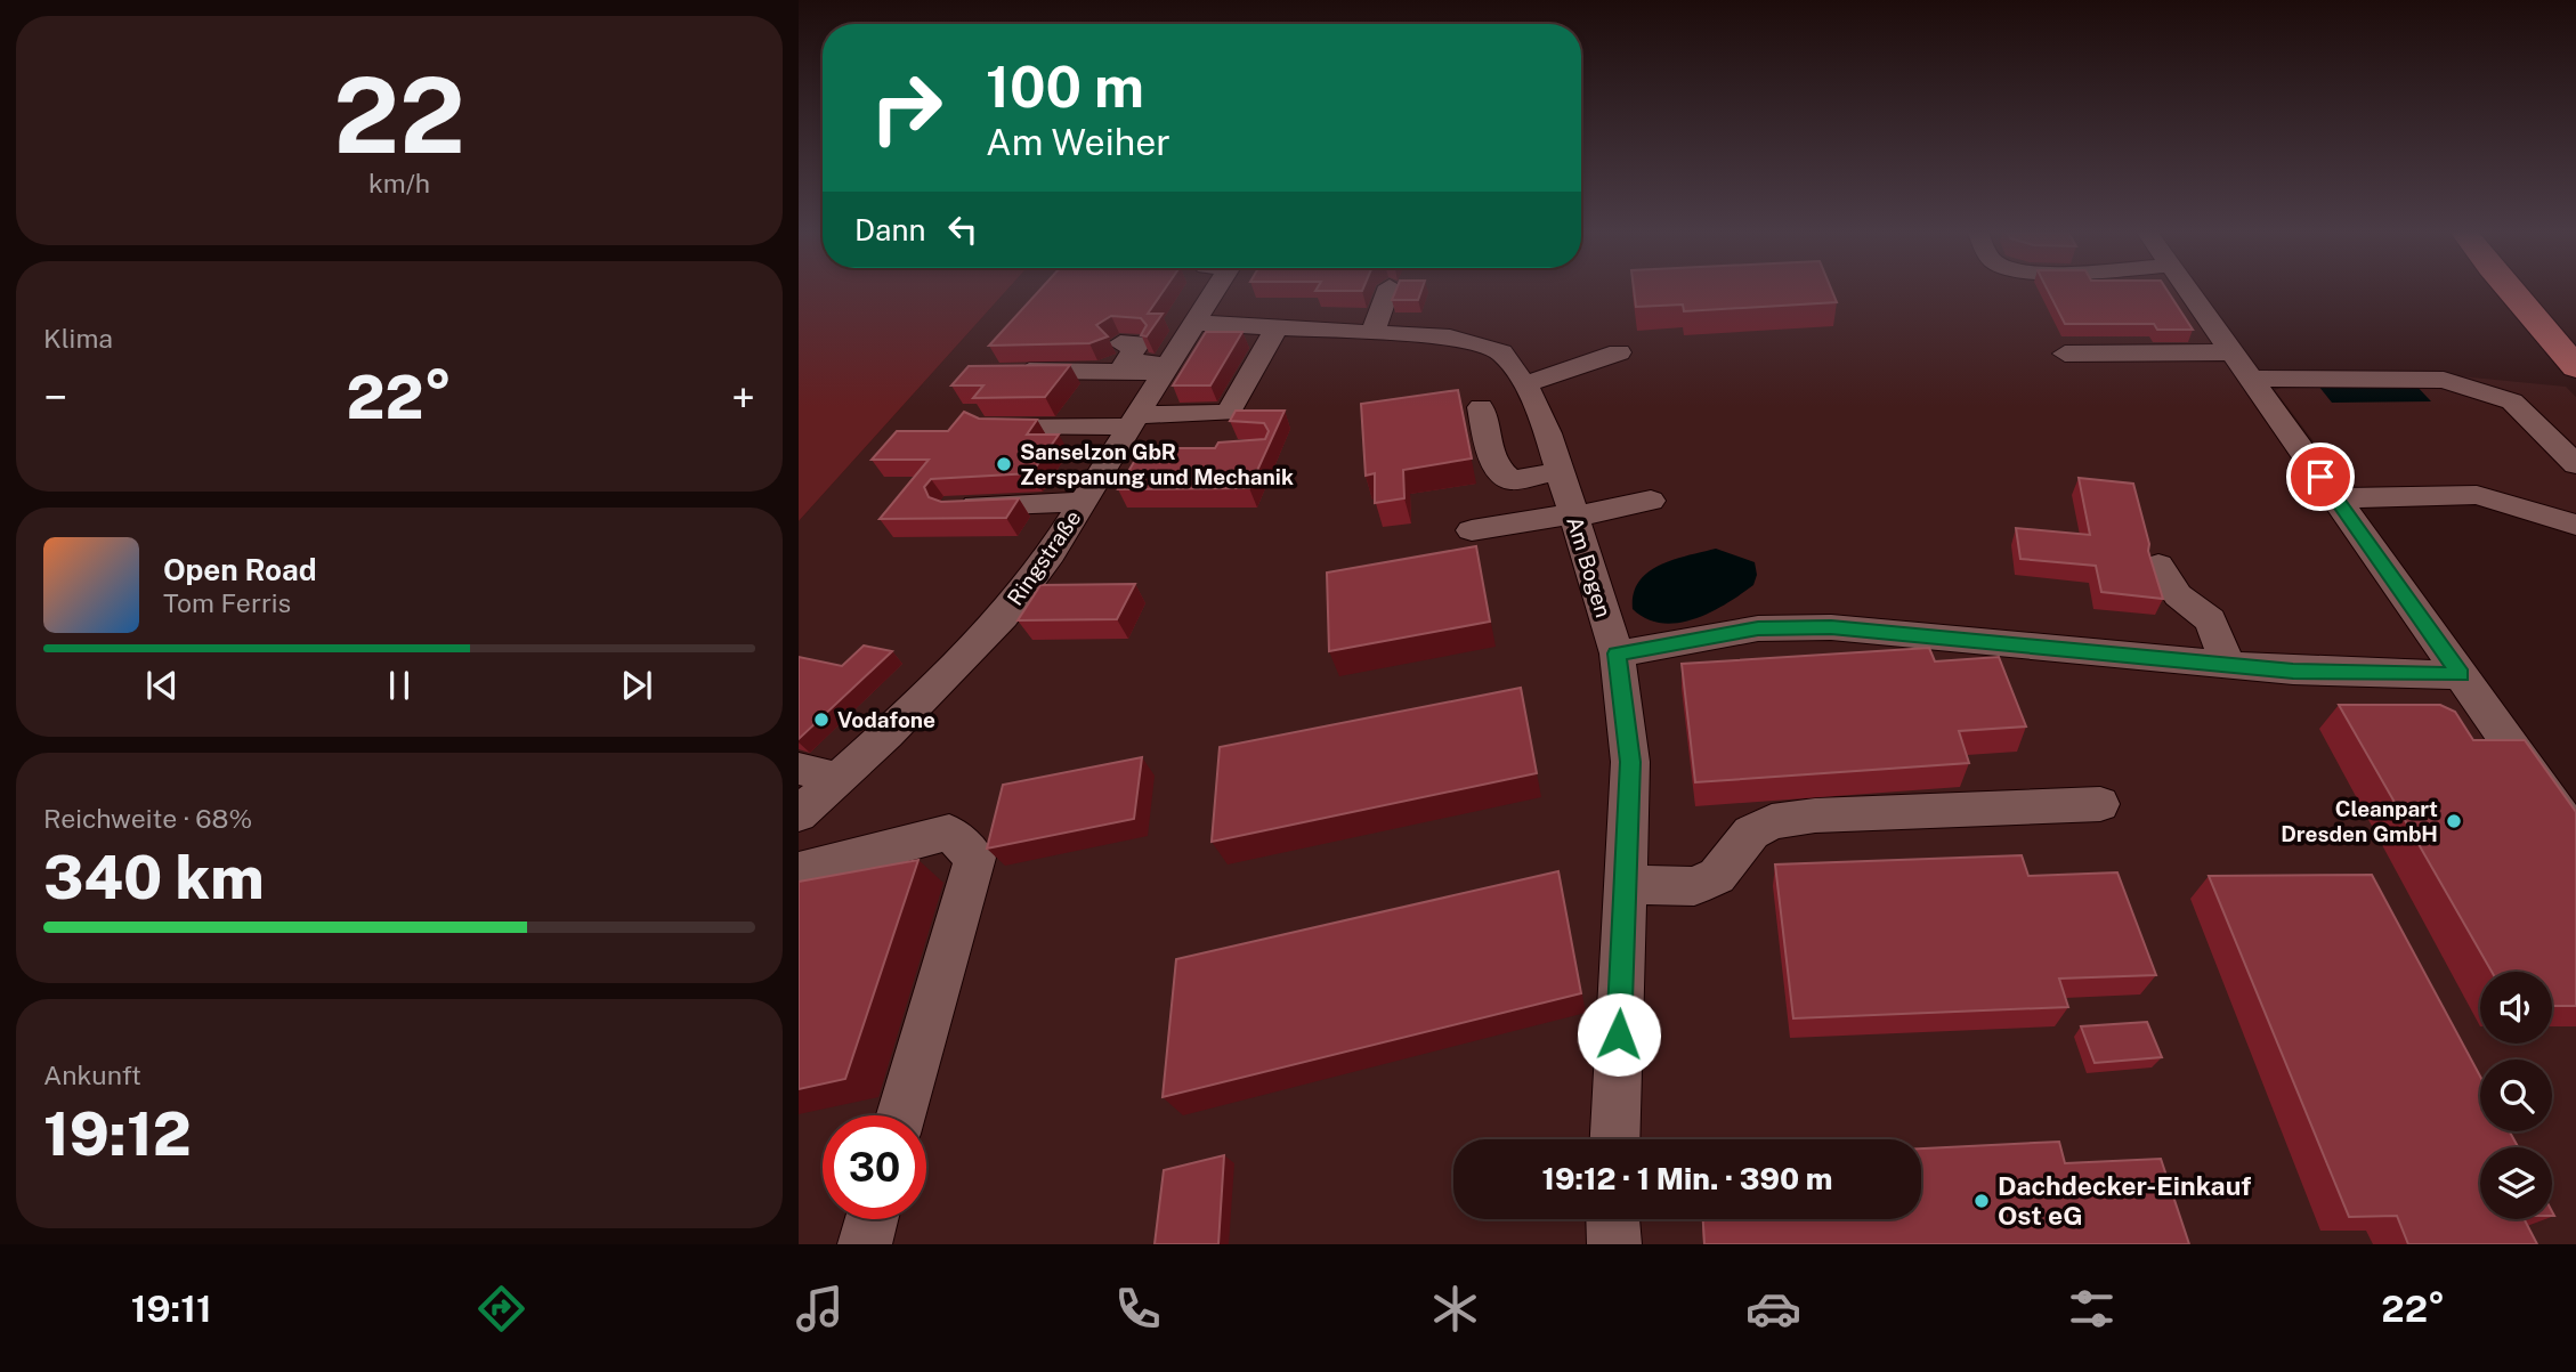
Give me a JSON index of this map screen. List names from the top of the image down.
{
  "streets": {
    "street": ["Ringstraße", "Am Bogen"]
  },
  "crossings": [
    ["Ringstraße", "Am Bogen"]
  ],
  "places": [
    "Sanselzon GbR Zerspanung und Mechanik",
    "Vodafone",
    "Cleanpart Dresden GmbH",
    "Dachdecker-Einkauf Ost eG"
  ],
  "page": {
    "tile": [
      ["22", "km/h"],
      "Klima",
      ["Reichweite · 68%", "340 km"],
      ["Ankunft", "19:12"]
    ],
    "turn": ["100 m", "Am Weiher"],
    "then": "Dann",
    "heat": ["−", "22°", "+"],
    "song": ["Open Road", "Tom Ferris"],
    "limit": "30",
    "trip": "19:12 · 1 Min. · 390 m",
    "tabs": ["19:11", "22°"]
  }
}
